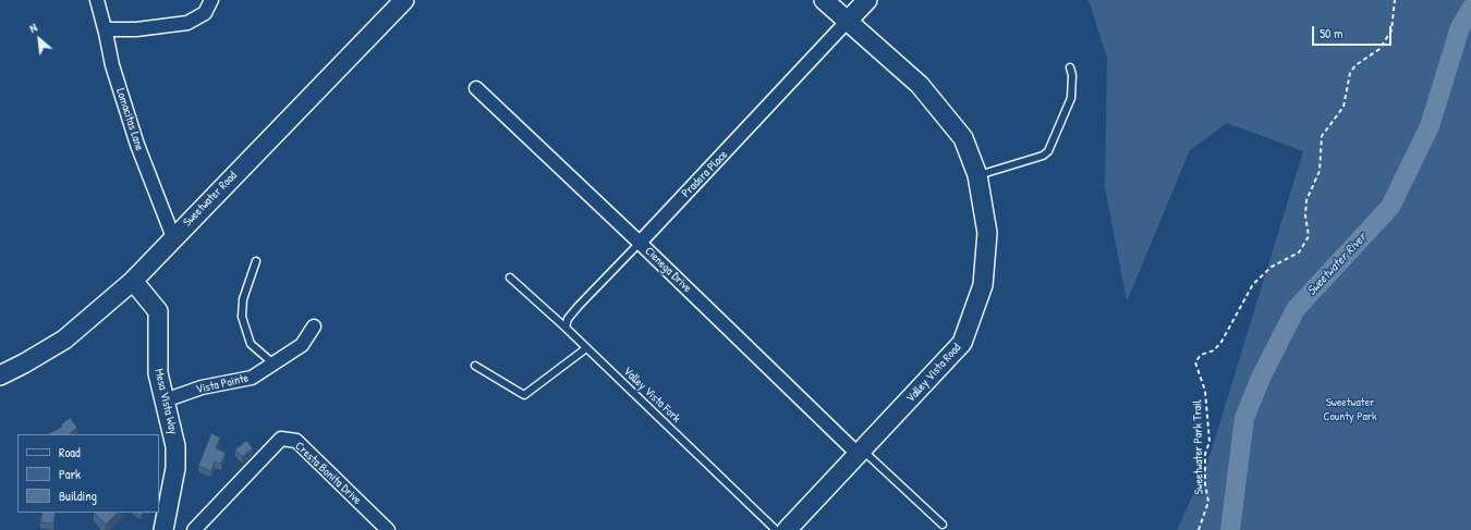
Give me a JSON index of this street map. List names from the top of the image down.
{
  "streets": {
    "street": [
      "Lomacitas Lane",
      "Pradera Place",
      "Sweetwater Road",
      "Cienega Drive",
      "Valley Vista Road",
      "Vista Pointe",
      "Mesa Vista Way",
      "Cresta Bonita Drive"
    ],
    "lane": ["Valley Vista Fork"],
    "path": ["Sweetwater Park Trail"]
  },
  "crossings": [
    ["Lomacitas Lane", "Sweetwater Road"],
    ["Pradera Place", "Cienega Drive"],
    ["Pradera Place", "Valley Vista Road"],
    ["Pradera Place", "Valley Vista Fork"],
    ["Sweetwater Road", "Mesa Vista Way"],
    ["Cienega Drive", "Valley Vista Road"],
    ["Vista Pointe", "Mesa Vista Way"]
  ],
  "water": ["Sweetwater River"],
  "parks": ["Sweetwater County Park"],
  "legend": ["Road", "Park", "Building"],
  "scale_bar": "50 m",
  "north": "top left"
}
